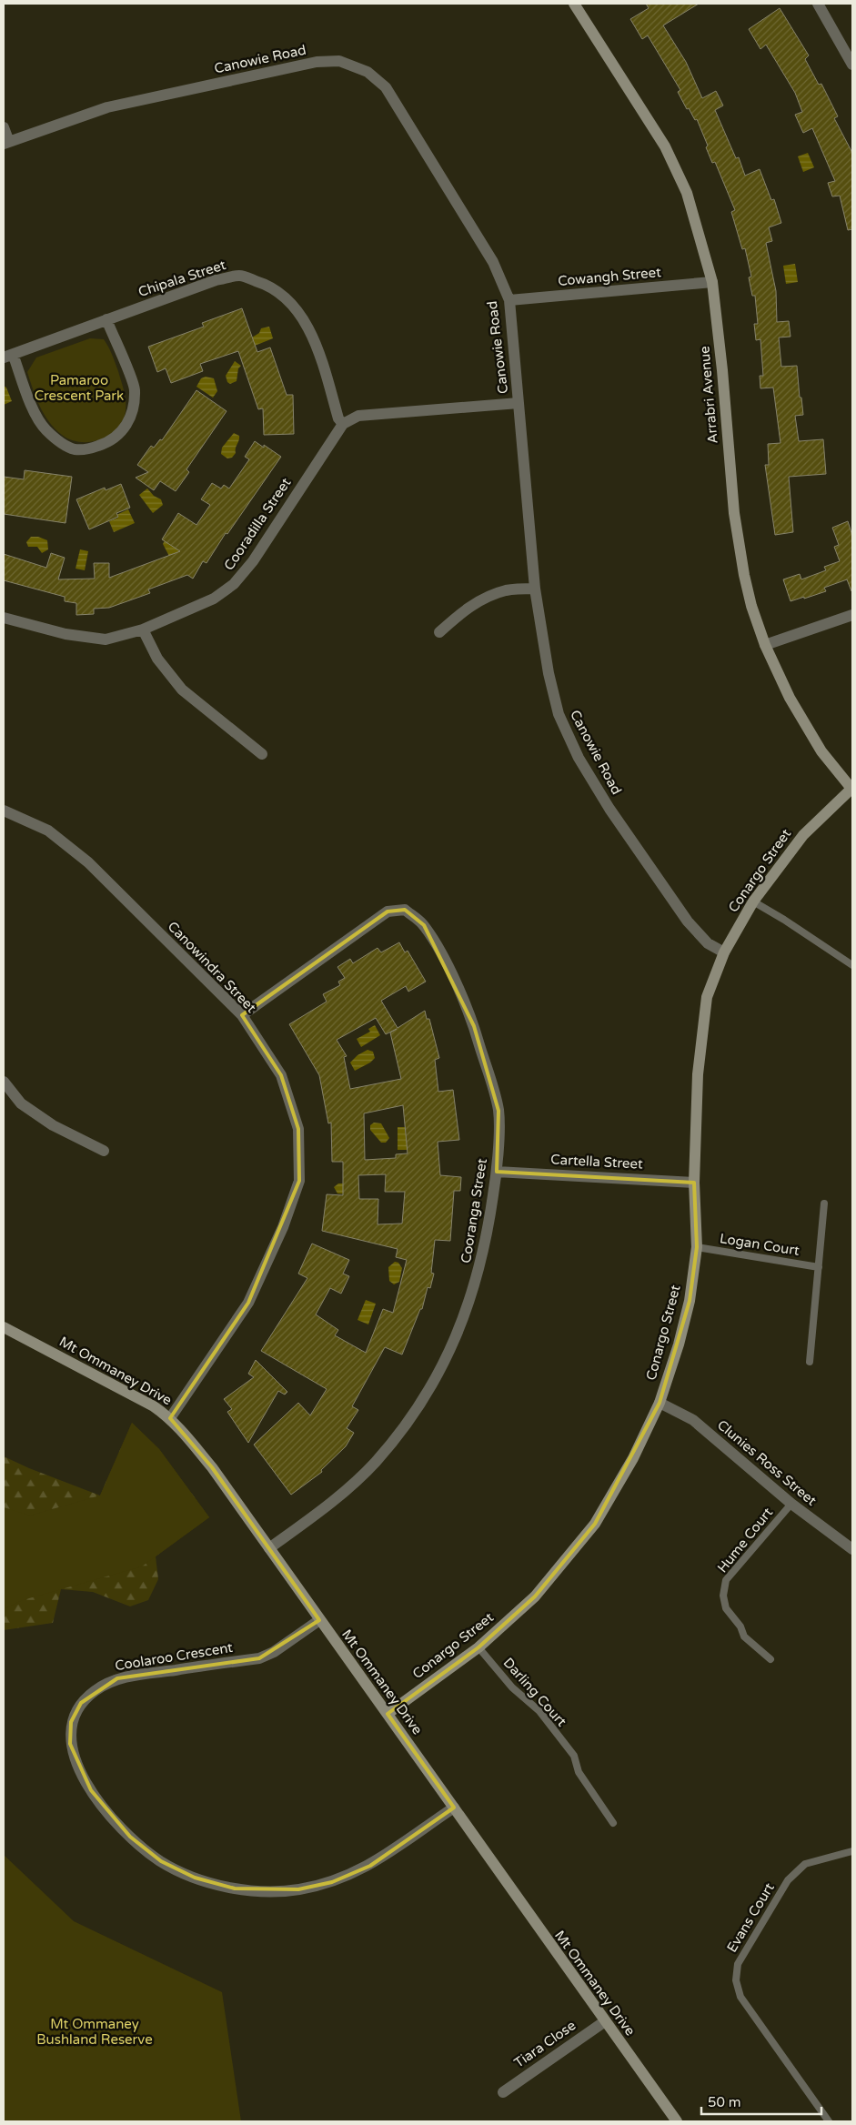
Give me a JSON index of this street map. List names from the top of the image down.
{
  "streets": {
    "street": [
      "Canowie Road",
      "Cowangh Street",
      "Chipala Street",
      "Arrabri Avenue",
      "Cooradilla Street",
      "Conargo Street",
      "Canowindra Street",
      "Cartella Street",
      "Cooranga Street",
      "Mt Ommaney Drive",
      "Clunies Ross Street",
      "Coolaroo Crescent",
      "Tiara Close"
    ],
    "lane": [
      "Logan Court",
      "Hume Court",
      "Darling Court",
      "Evans Court"
    ]
  },
  "crossings": [
    ["Canowie Road", "Cowangh Street"],
    ["Canowie Road", "Conargo Street"],
    ["Cowangh Street", "Arrabri Avenue"],
    ["Chipala Street", "Cooradilla Street"],
    ["Arrabri Avenue", "Conargo Street"],
    ["Conargo Street", "Cartella Street"],
    ["Conargo Street", "Logan Court"],
    ["Conargo Street", "Mt Ommaney Drive"],
    ["Conargo Street", "Clunies Ross Street"],
    ["Conargo Street", "Darling Court"],
    ["Canowindra Street", "Cooranga Street"],
    ["Canowindra Street", "Mt Ommaney Drive"],
    ["Cartella Street", "Cooranga Street"],
    ["Cooranga Street", "Mt Ommaney Drive"],
    ["Mt Ommaney Drive", "Coolaroo Crescent"],
    ["Mt Ommaney Drive", "Tiara Close"],
    ["Clunies Ross Street", "Hume Court"]
  ],
  "parks": ["Pamaroo Crescent Park", "Mt Ommaney Bushland Reserve"],
  "scale_bar": "50 m"
}
